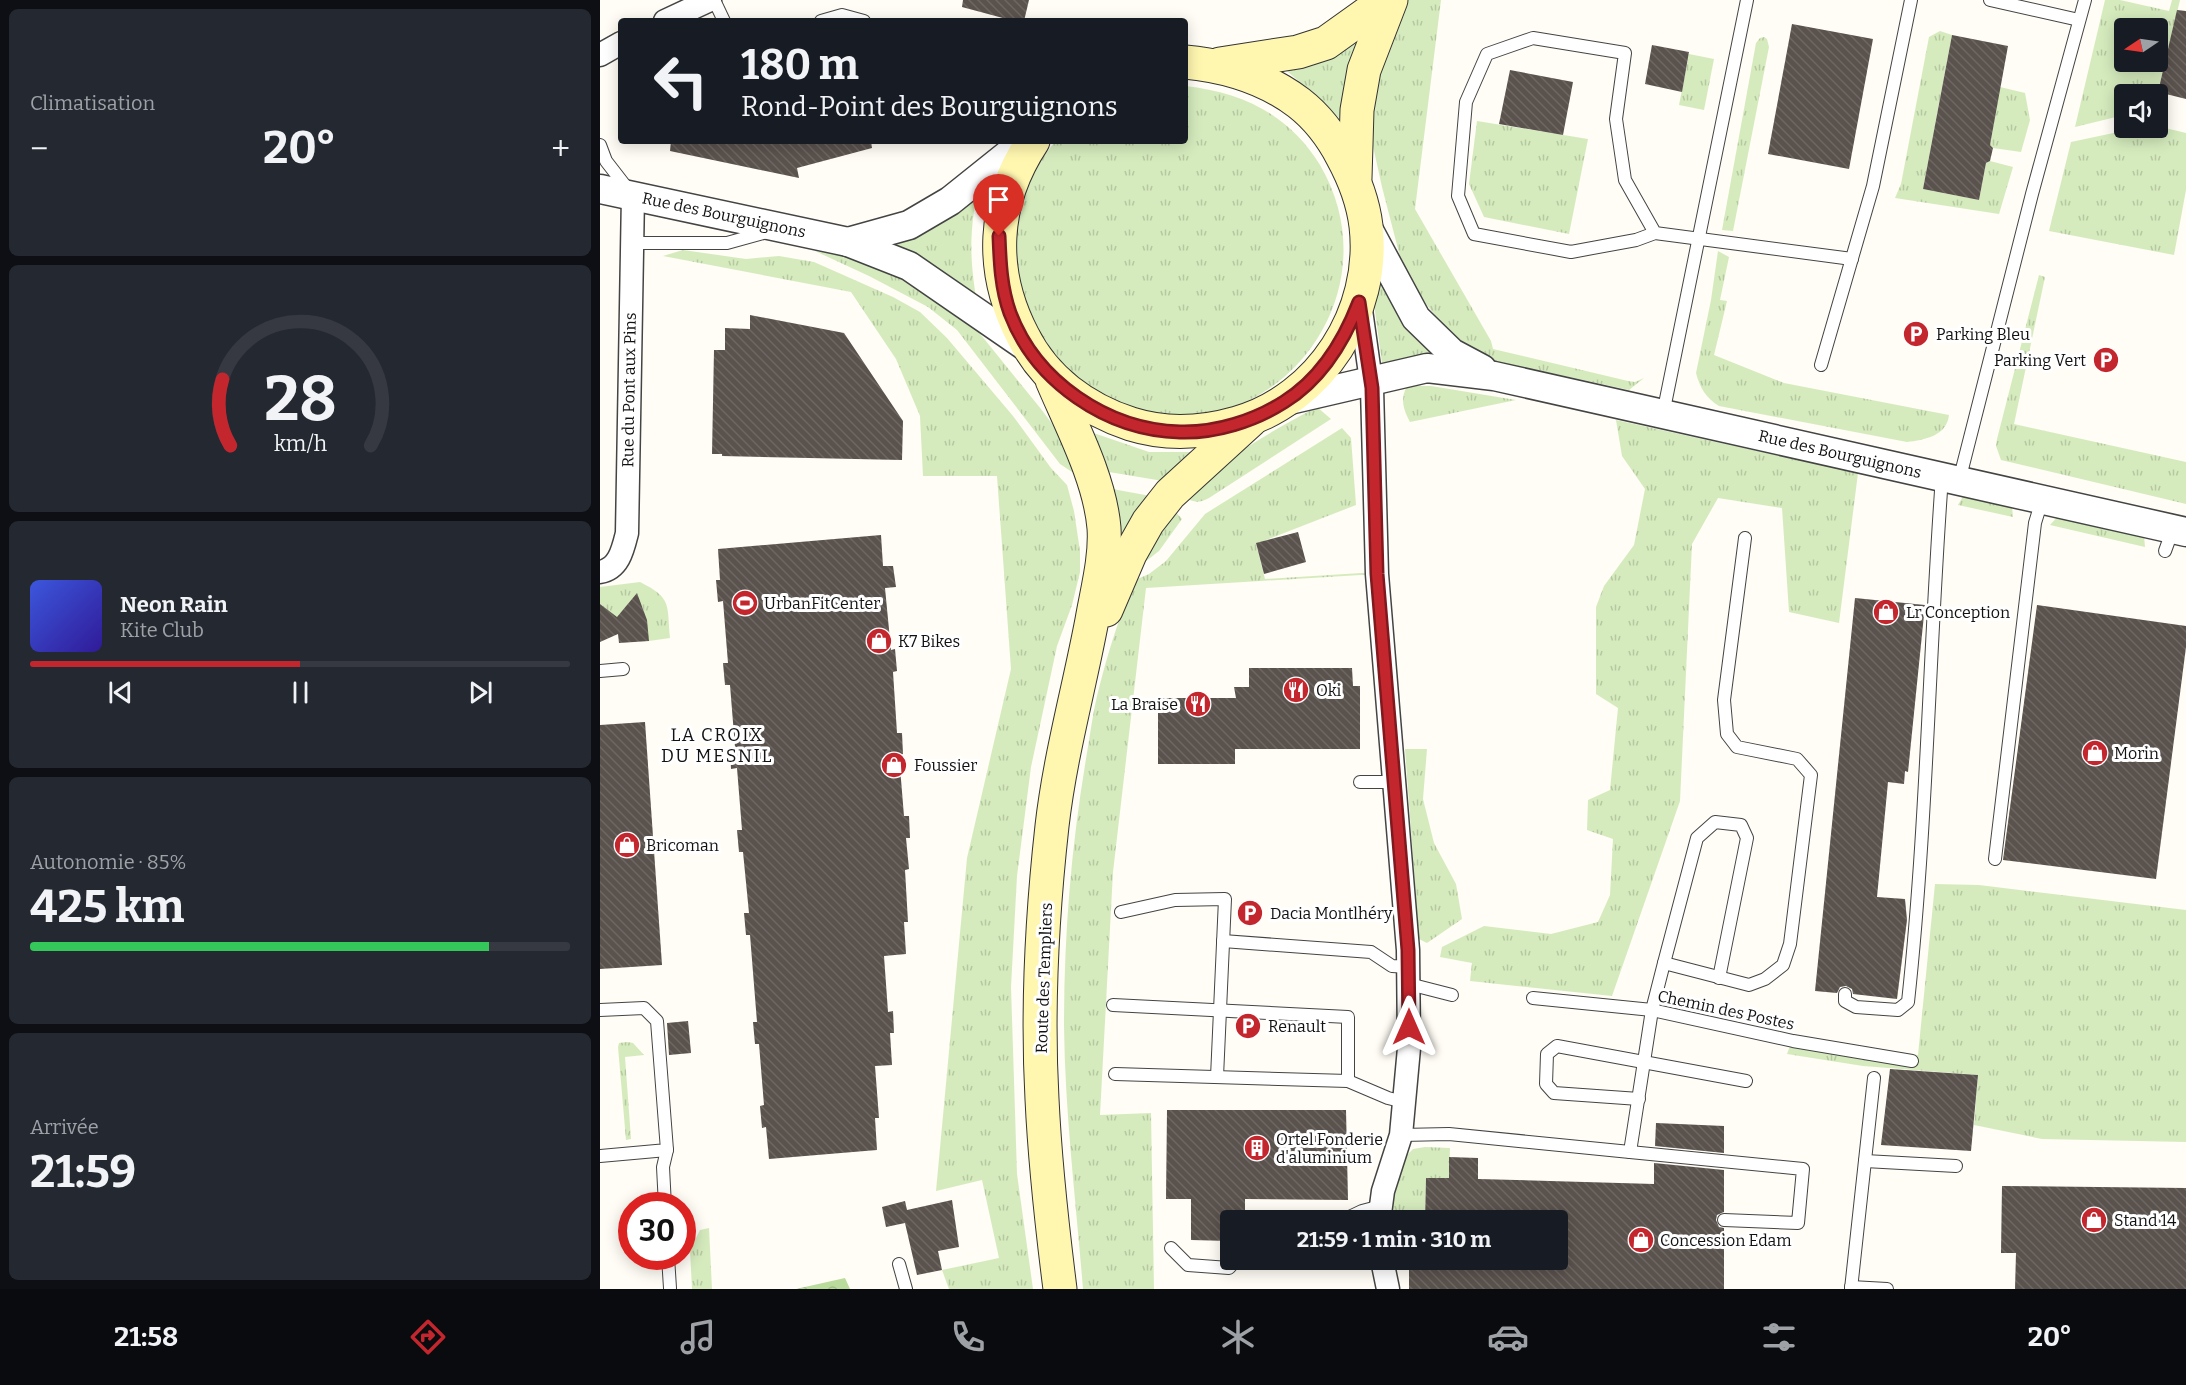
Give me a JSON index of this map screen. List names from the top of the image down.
{
  "streets": {
    "main road": ["Route des Templiers"],
    "street": ["Rue des Bourguignons", "Rue du Pont aux Pins"],
    "lane": ["Chemin des Postes"]
  },
  "crossings": [
    ["Rue des Bourguignons", "Rue du Pont aux Pins"]
  ],
  "districts": ["LA CROIX DU MESNIL"],
  "places": {
    "parking": [
      "Parking Bleu",
      "Parking Vert",
      "Dacia Montlhéry",
      "Renault"
    ],
    "sports": ["UrbanFitCenter"],
    "shop": [
      "Lr Conception",
      "K7 Bikes",
      "Morin",
      "Foussier",
      "Bricoman",
      "Stand 14",
      "Concession Edam"
    ],
    "restaurant": ["Oki", "La Braise"],
    "building": ["Ortel Fonderie d'aluminium"]
  },
  "north": "left",
  "page": {
    "tile": [
      "Climatisation",
      ["Autonomie · 85%", "425 km"],
      ["Arrivée", "21:59"]
    ],
    "turn": ["180 m", "Rond-Point des Bourguignons"],
    "heat": ["−", "20°", "+"],
    "song": ["Neon Rain", "Kite Club"],
    "limit": "30",
    "trip": "21:59 · 1 min · 310 m",
    "tabs": ["21:58", "20°"],
    "gauge": ["28", "km/h"]
  }
}
